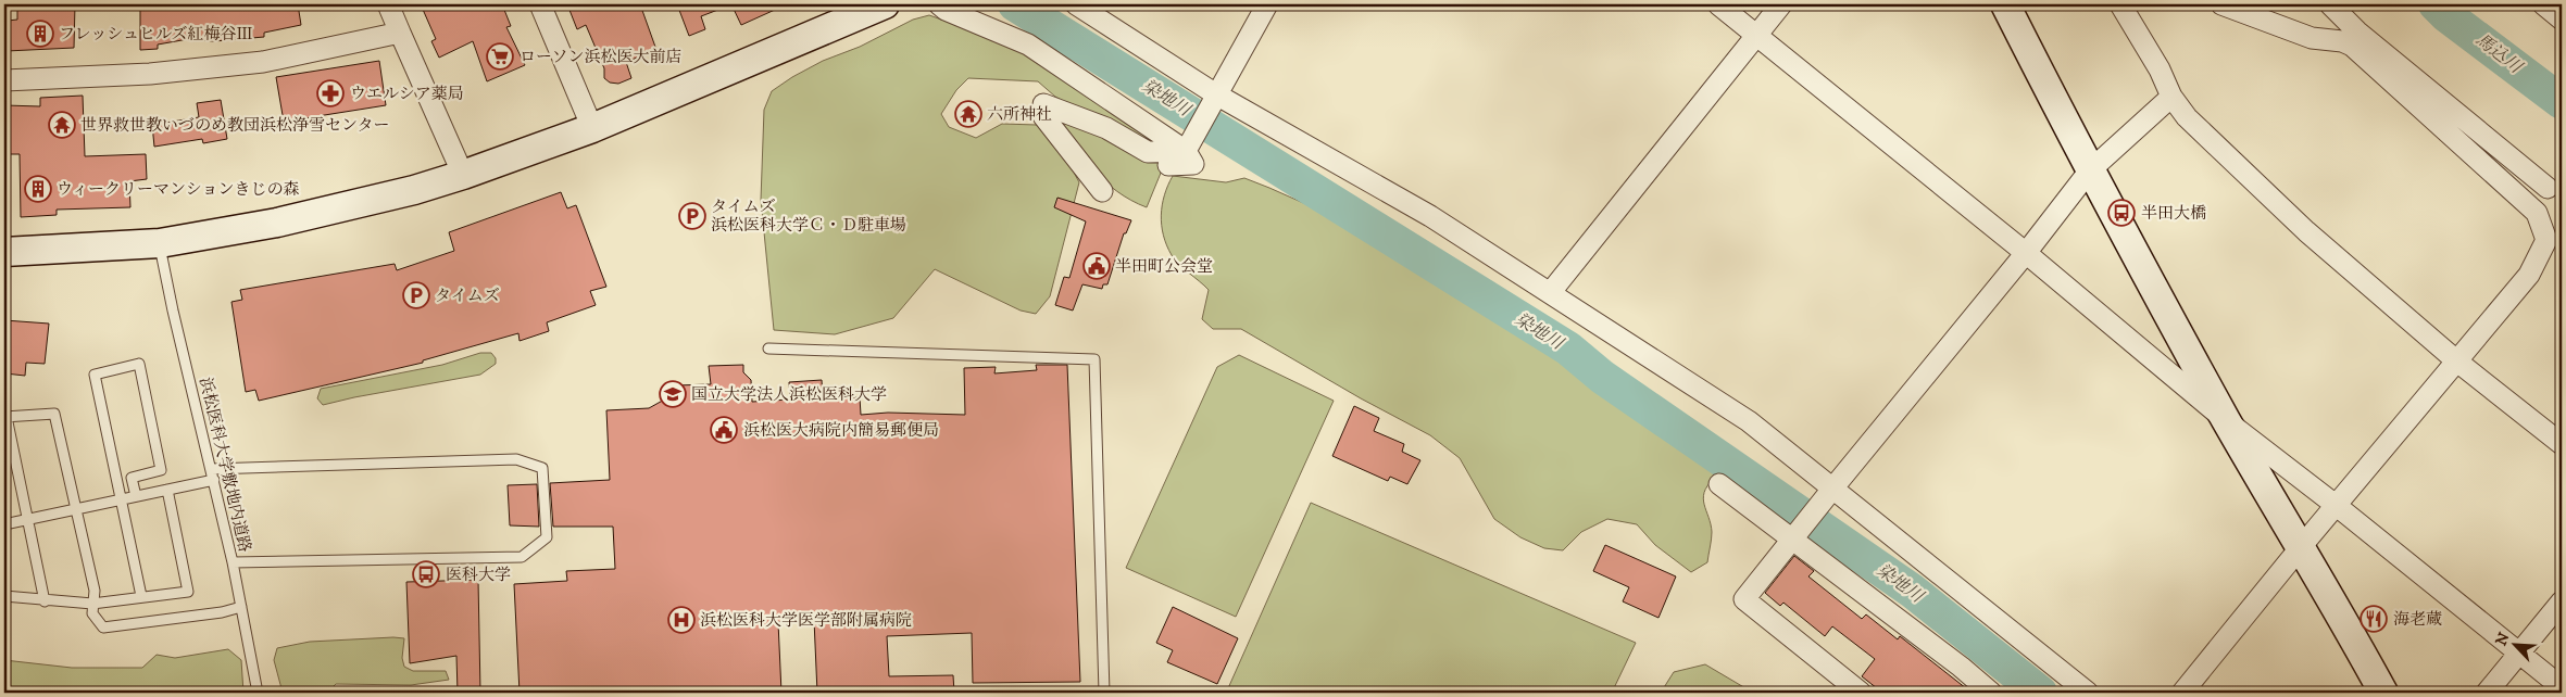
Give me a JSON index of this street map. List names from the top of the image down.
{
  "streets": {
    "lane": ["浜松医科大学敷地内道路"]
  },
  "water": ["馬込川", "染地川"],
  "places": {
    "building": ["フレッシュヒルズ紅梅谷Ⅲ", "ウィークリーマンションきじの森"],
    "supermarket": ["ローソン浜松医大前店"],
    "pharmacy": ["ウエルシア薬局"],
    "temple": ["六所神社", "世界救世教いづのめ教団浜松浄雪センター"],
    "bus stop": ["半田大橋", "医科大学"],
    "parking": ["タイムズ 浜松医科大学Ｃ・Ｄ駐車場", "タイムズ"],
    "public building": ["半田町公会堂", "浜松医大病院内簡易郵便局"],
    "school or university": ["国立大学法人浜松医科大学"],
    "restaurant": ["海老蔵"],
    "hospital": ["浜松医科大学医学部附属病院"]
  },
  "north": "top left"
}
